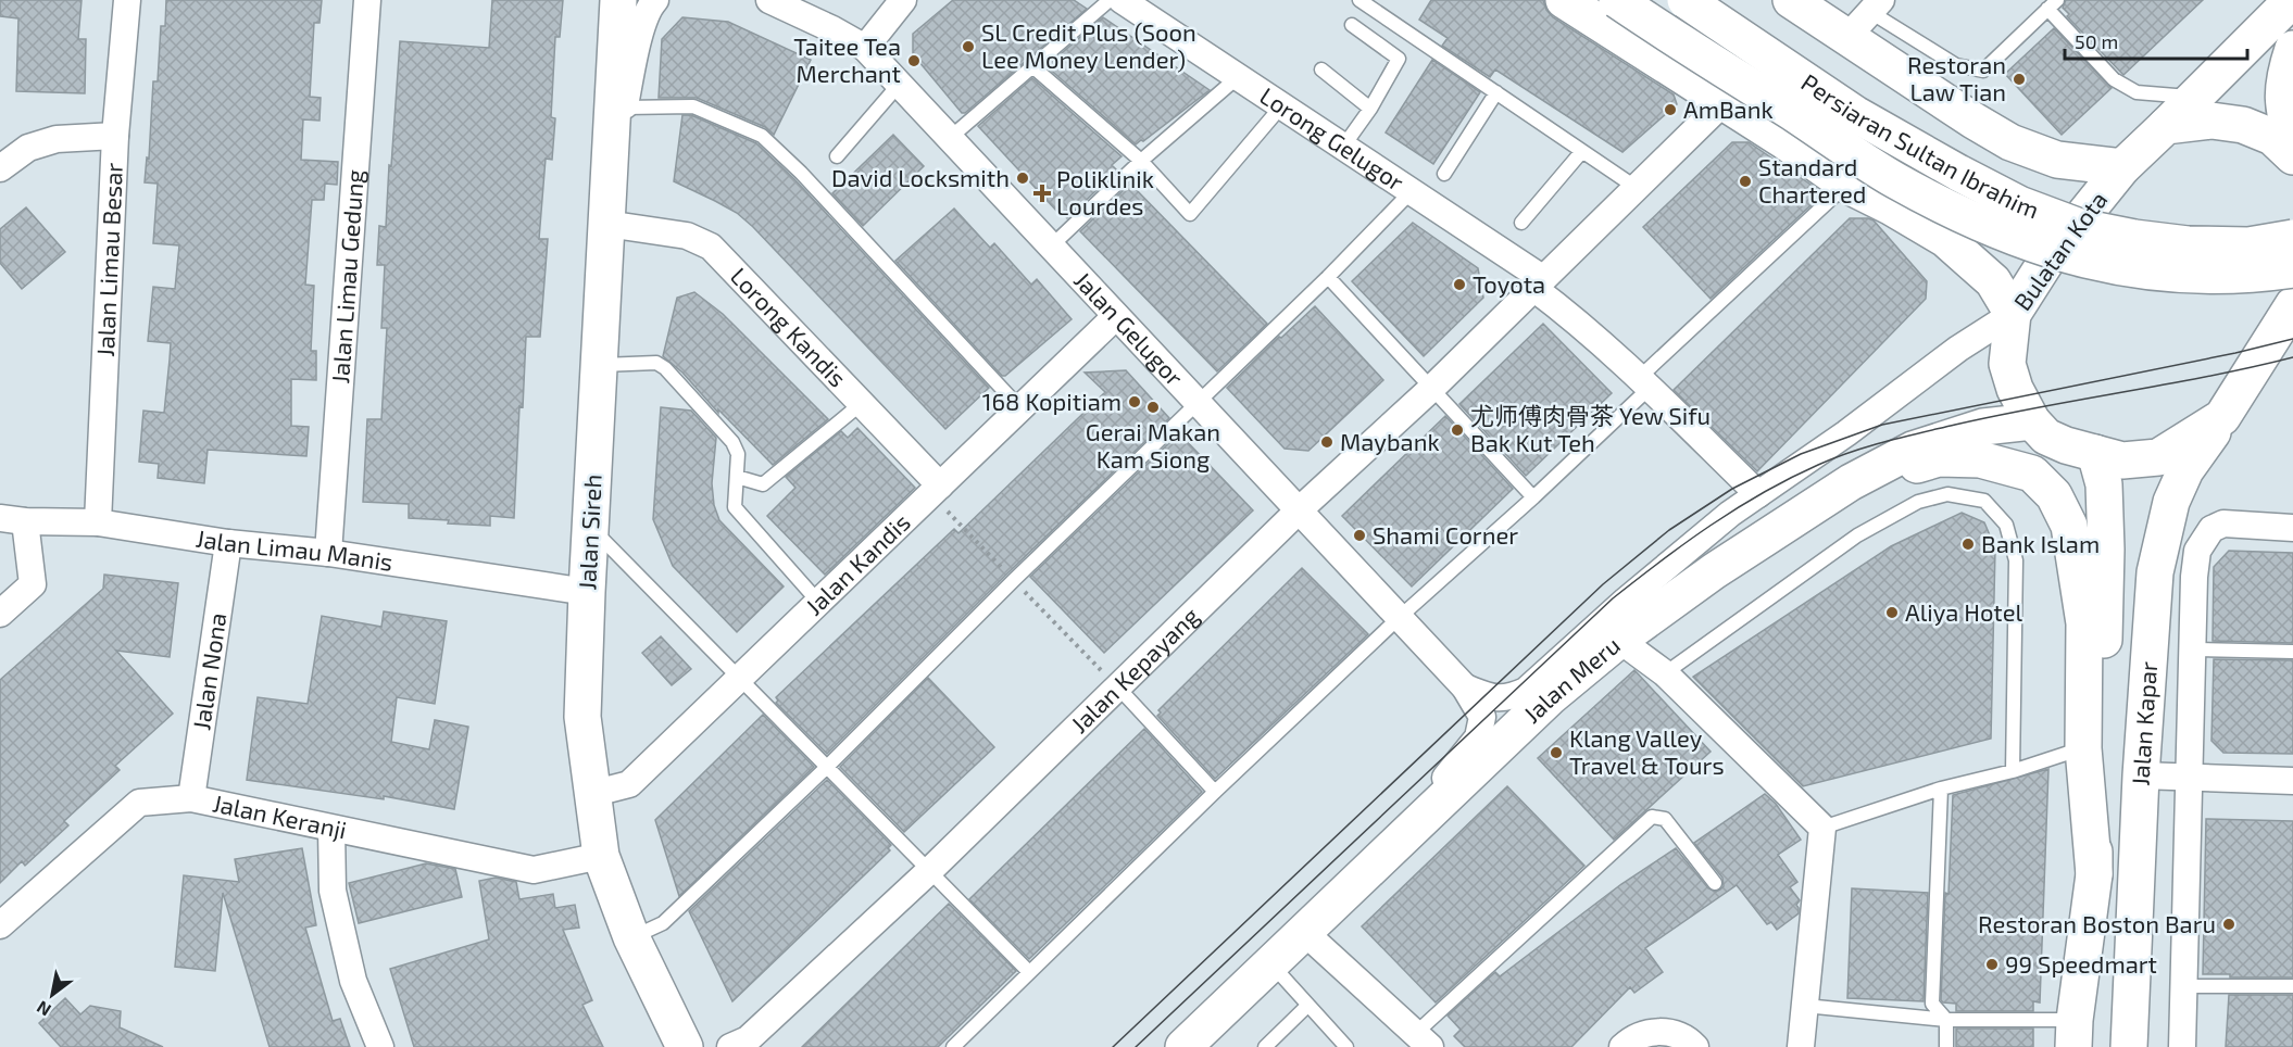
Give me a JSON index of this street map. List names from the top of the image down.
{
  "streets": {
    "main road": [
      "Persiaran Sultan Ibrahim",
      "Bulatan Kota",
      "Jalan Sireh",
      "Jalan Meru",
      "Jalan Kapar"
    ],
    "street": [
      "Lorong Gelugor",
      "Jalan Limau Besar",
      "Jalan Limau Gedung",
      "Lorong Kandis",
      "Jalan Gelugor",
      "Jalan Limau Manis",
      "Jalan Kandis",
      "Jalan Nona",
      "Jalan Kepayang",
      "Jalan Keranji"
    ]
  },
  "crossings": [
    ["Lorong Gelugor", "Jalan Kepayang"],
    ["Lorong Gelugor", "Jalan Meru"],
    ["Bulatan Kota", "Jalan Meru"],
    ["Bulatan Kota", "Jalan Kapar"],
    ["Jalan Limau Besar", "Jalan Limau Manis"],
    ["Jalan Limau Gedung", "Jalan Limau Manis"],
    ["Lorong Kandis", "Jalan Sireh"],
    ["Lorong Kandis", "Jalan Kandis"],
    ["Jalan Gelugor", "Jalan Kandis"],
    ["Jalan Gelugor", "Jalan Kepayang"],
    ["Jalan Gelugor", "Jalan Meru"],
    ["Jalan Sireh", "Jalan Limau Manis"],
    ["Jalan Sireh", "Jalan Kandis"],
    ["Jalan Sireh", "Jalan Keranji"],
    ["Jalan Limau Manis", "Jalan Nona"],
    ["Jalan Nona", "Jalan Keranji"]
  ],
  "places": {
    "other": [
      "SL Credit Plus (Soon Lee Money Lender)",
      "Taitee Tea Merchant",
      "Restoran Law Tian",
      "AmBank",
      "David Locksmith",
      "Standard Chartered",
      "Toyota",
      "168 Kopitiam",
      "Gerai Makan Kam Siong",
      "尤师傅肉骨茶 Yew Sifu Bak Kut Teh",
      "Maybank",
      "Shami Corner",
      "Bank Islam",
      "Aliya Hotel",
      "Klang Valley Travel & Tours",
      "Restoran Boston Baru",
      "99 Speedmart"
    ],
    "health": ["Poliklinik Lourdes"]
  },
  "scale_bar": "50 m",
  "north": "bottom left"
}
